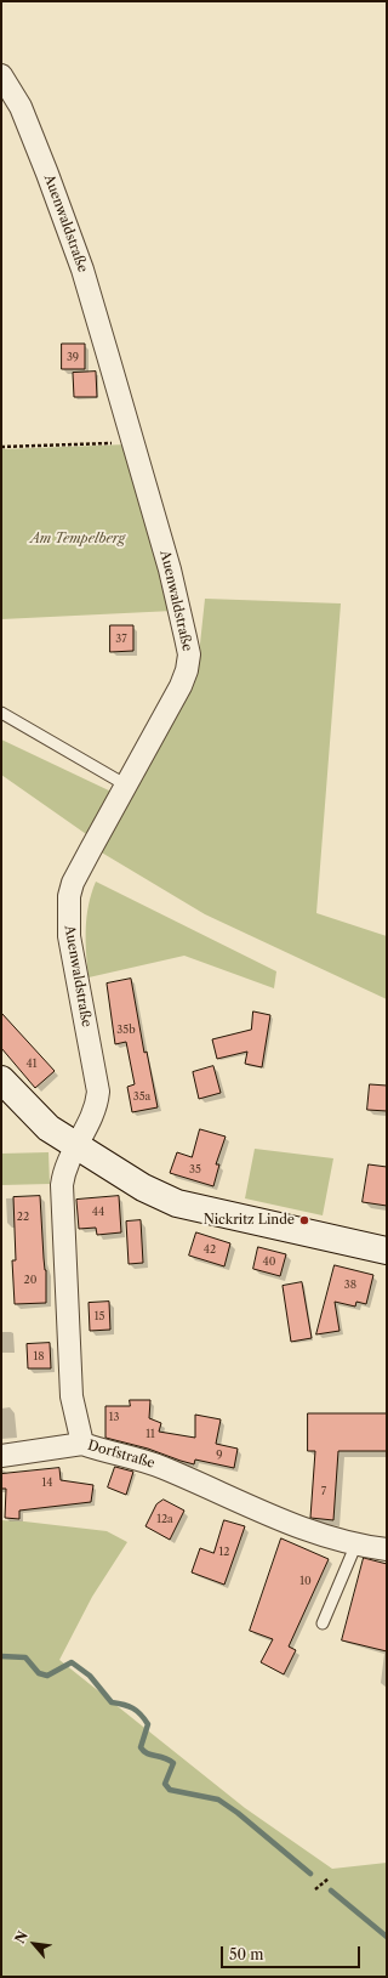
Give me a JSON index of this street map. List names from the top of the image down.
{
  "streets": {
    "street": ["Auenwaldstraße", "Dorfstraße"]
  },
  "crossings": [
    ["Auenwaldstraße", "Dorfstraße"]
  ],
  "parks": ["Am Tempelberg"],
  "places": ["Nickritz Linde"],
  "house_numbers": [
    "39",
    "37",
    "35b",
    "41",
    "35a",
    "35",
    "44",
    "22",
    "42",
    "40",
    "20",
    "38",
    "15",
    "18",
    "13",
    "11",
    "9",
    "14",
    "7",
    "12a",
    "12",
    "10"
  ],
  "scale_bar": "50 m",
  "north": "top left"
}
